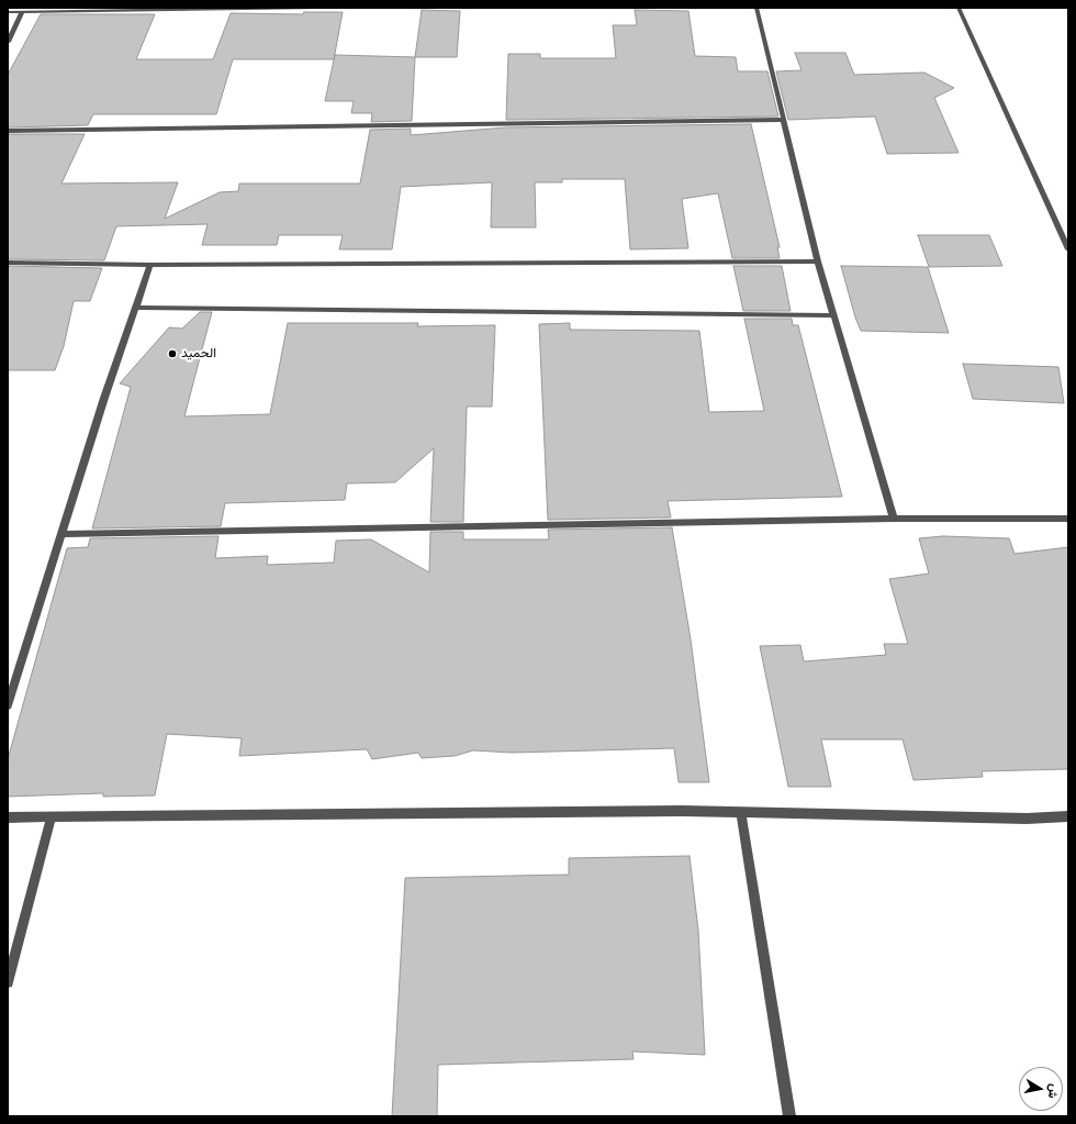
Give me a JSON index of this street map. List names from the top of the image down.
{
  "places": ["الحميد"],
  "north": "right"
}
